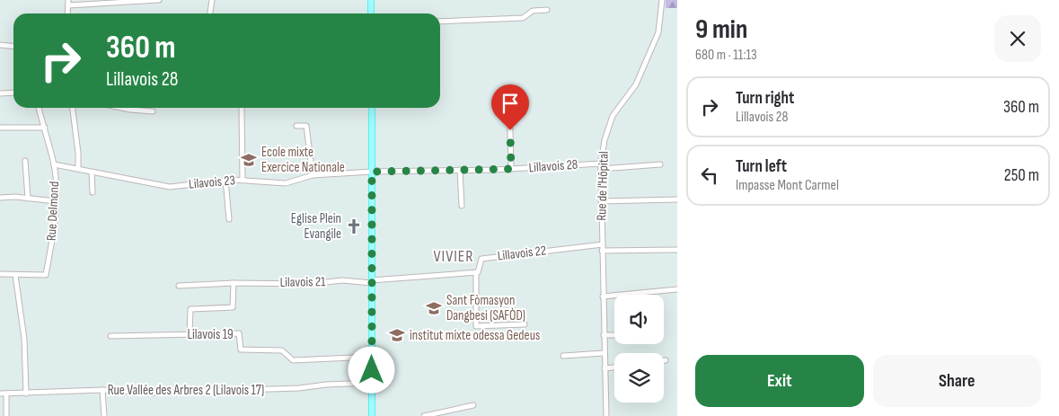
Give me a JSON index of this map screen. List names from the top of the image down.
{
  "streets": {
    "street": [
      "Lillavois 28",
      "Lilavois 23",
      "Rue de l'Hôpital",
      "Rue Delmond",
      "Lillavois 22",
      "Lilavois 21",
      "Lilavois 19",
      "Rue Vallée des Arbres 2 (Lilavois 17)"
    ]
  },
  "crossings": [
    ["Lillavois 28", "Lilavois 23"],
    ["Lillavois 28", "Rue de l'Hôpital"],
    ["Lilavois 23", "Rue Delmond"],
    ["Rue de l'Hôpital", "Lillavois 22"]
  ],
  "districts": ["VIVIER"],
  "places": {
    "school or university": ["Ecole mixte Exercice Nationale", "Sant Fòmasyon Dangbesi (SAFÒD)", "institut mixte odessa Gedeus"],
    "church": ["Eglise Plein Evangile"]
  },
  "page": {
    "heading": ["9 min", "680 m · 11:13"],
    "turn": ["360 m", "Lillavois 28"],
    "list": [
      {
        "name": "Turn right",
        "note": "Lillavois 28",
        "value": "360 m"
      },
      {
        "name": "Turn left",
        "note": "Impasse Mont Carmel",
        "value": "250 m"
      }
    ],
    "buttons": ["Exit", "Share"]
  }
}
